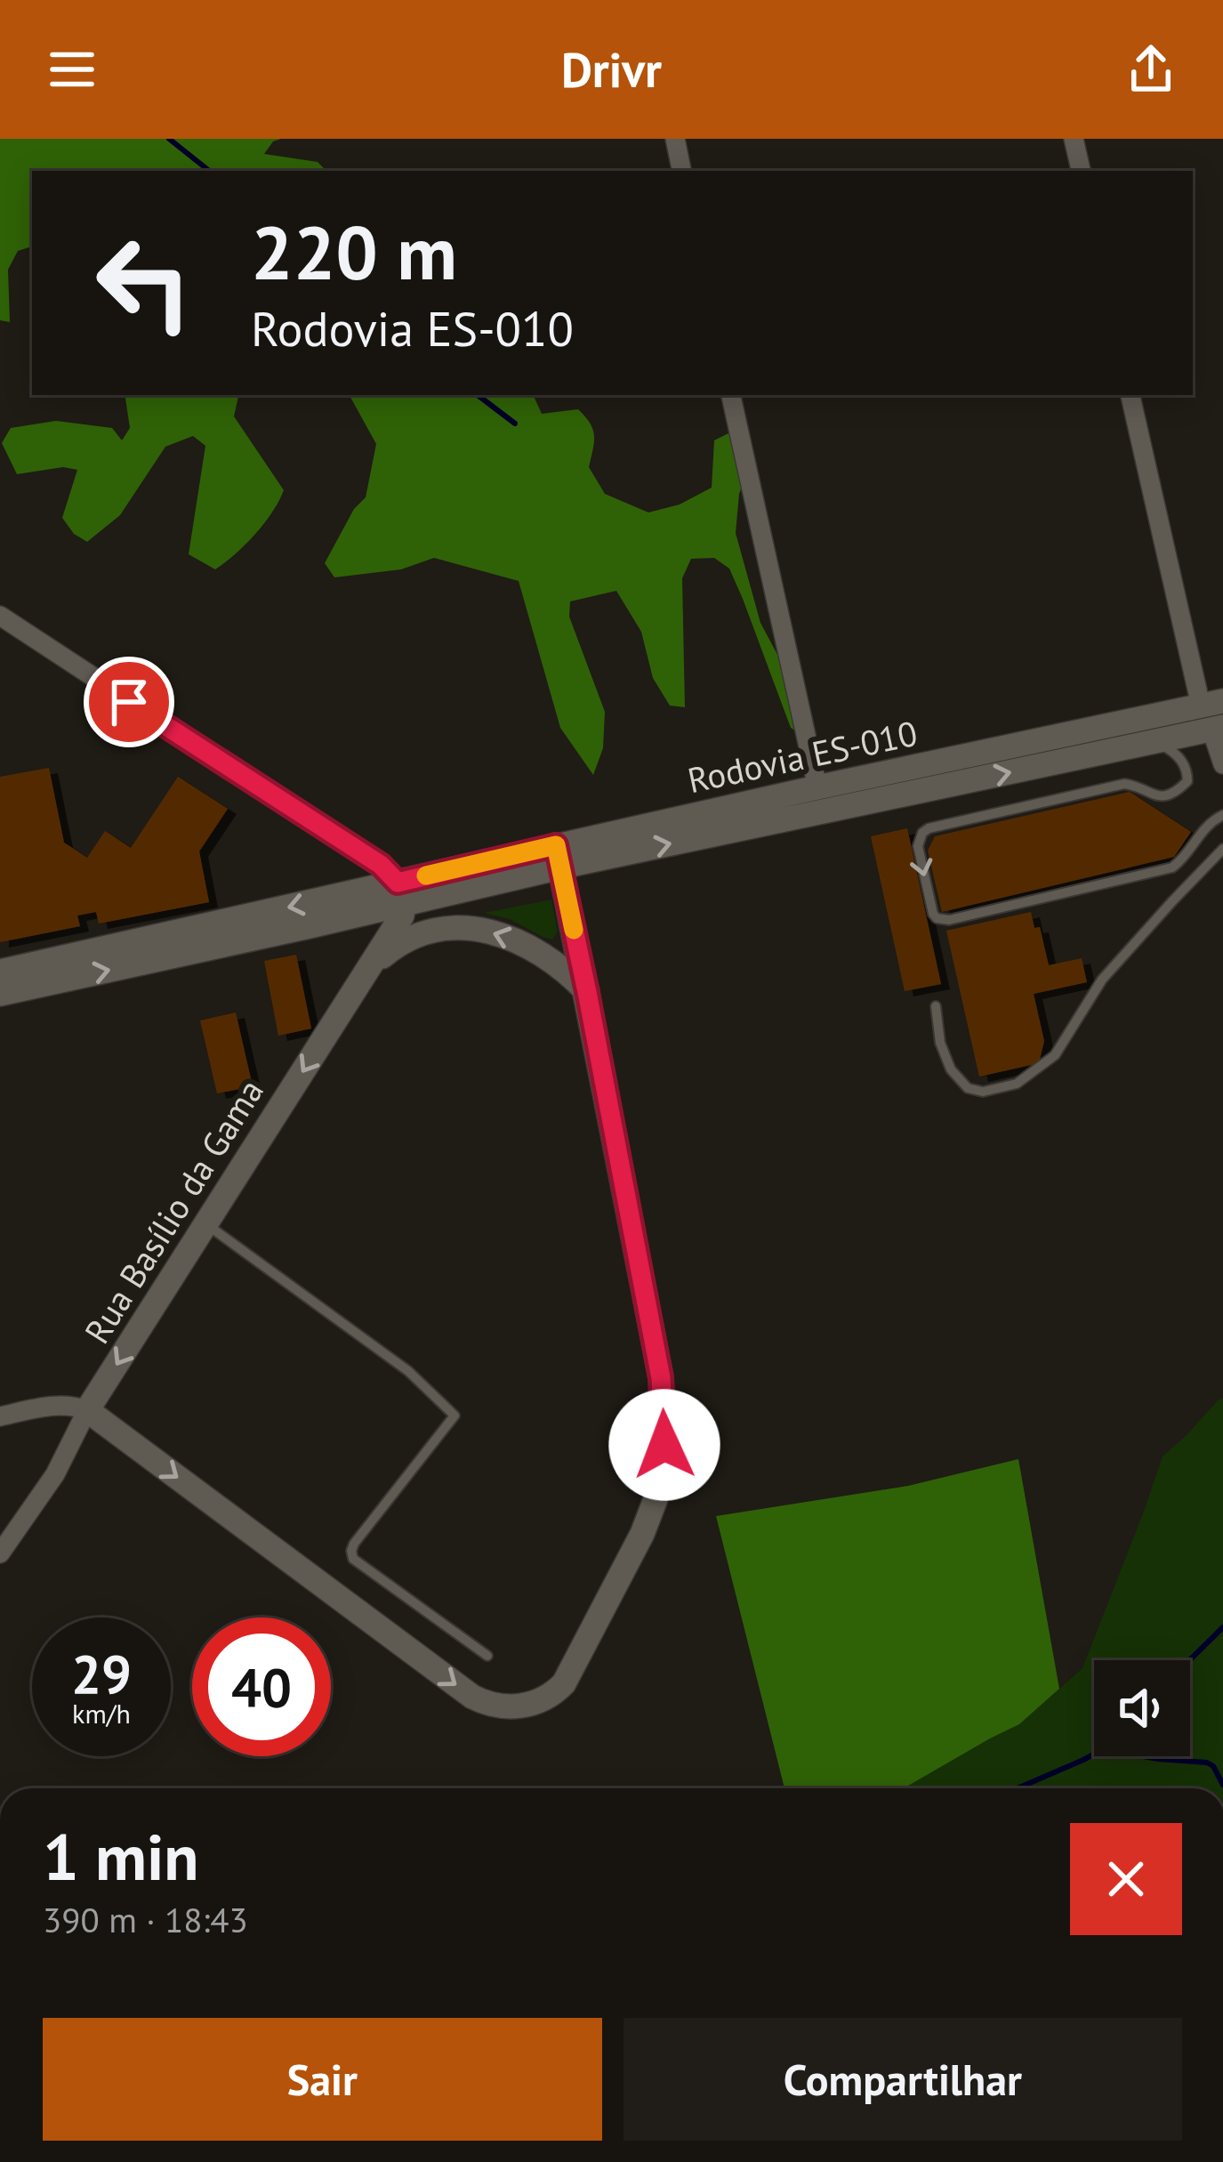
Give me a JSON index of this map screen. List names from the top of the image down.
{
  "streets": {
    "main road": ["Rodovia ES-010", "Rua Basílio da Gama"]
  },
  "crossings": [
    ["Rodovia ES-010", "Rua Basílio da Gama"]
  ],
  "one_way": ["Rua Basílio da Gama"],
  "page": {
    "header": "Drivr",
    "turn": ["220 m", "Rodovia ES-010"],
    "speed": "29 km/h",
    "limit": "40",
    "heading": ["1 min", "390 m · 18:43"],
    "buttons": ["Sair", "Compartilhar"]
  }
}
